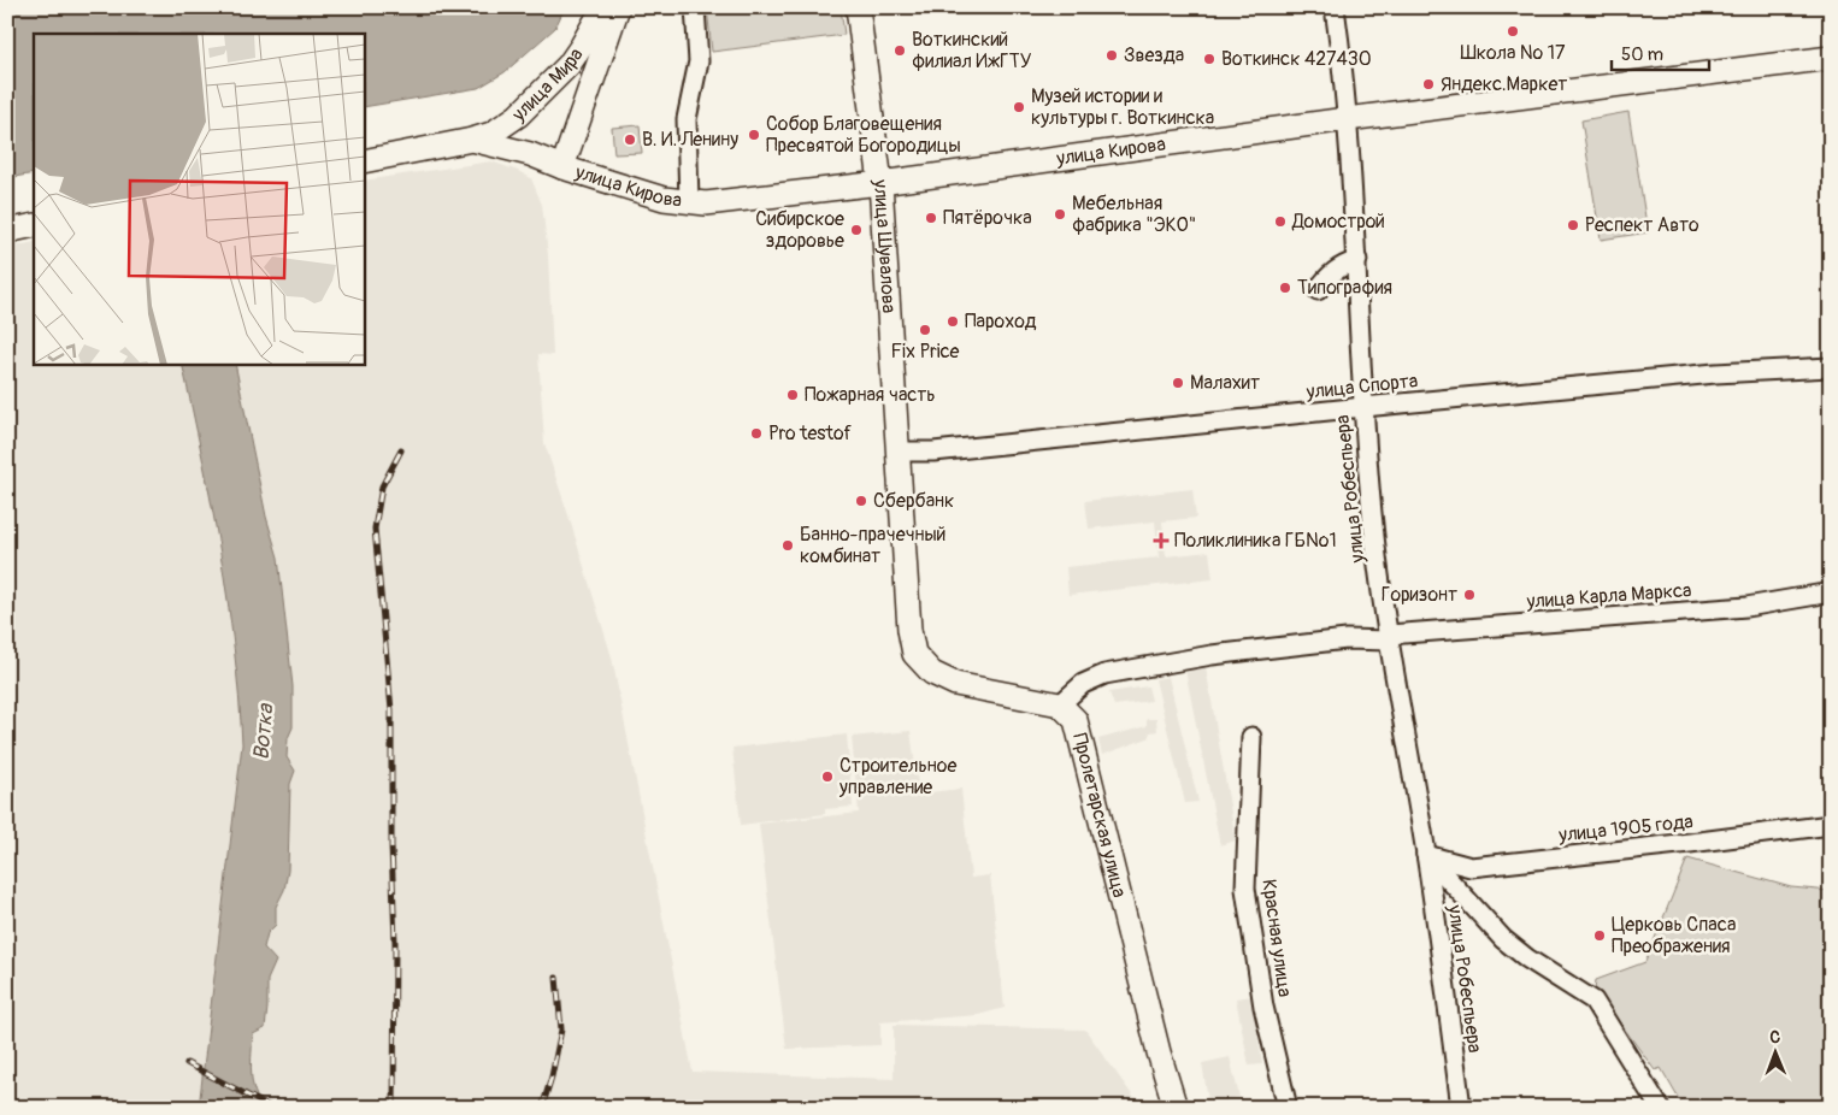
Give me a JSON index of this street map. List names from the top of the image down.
{
  "streets": {
    "main road": [
      "улица Мира",
      "улица Кирова",
      "улица Шувалова",
      "Пролетарская улица"
    ],
    "street": [
      "улица Спорта",
      "улица Робеспьера",
      "улица Карла Маркса",
      "улица 1905 года",
      "Красная улица"
    ]
  },
  "crossings": [
    ["улица Мира", "улица Кирова"],
    ["улица Кирова", "улица Шувалова"],
    ["улица Кирова", "улица Робеспьера"],
    ["улица Шувалова", "улица Спорта"],
    ["улица Спорта", "улица Робеспьера"],
    ["улица Робеспьера", "улица Карла Маркса"],
    ["улица Робеспьера", "улица 1905 года"],
    ["улица Карла Маркса", "Пролетарская улица"]
  ],
  "water": ["Вотка"],
  "places": {
    "other": [
      "Школа № 17",
      "Воткинский филиал ИжГТУ",
      "Звезда",
      "Воткинск 427430",
      "Яндекс.Маркет",
      "Музей истории и культуры г. Воткинска",
      "Собор Благовещения Пресвятой Богородицы",
      "В. И. Ленину",
      "Мебельная фабрика \"ЭКО\"",
      "Пятёрочка",
      "Домострой",
      "Респект Авто",
      "Сибирское здоровье",
      "Типография",
      "Пароход",
      "Fix Price",
      "Малахит",
      "Пожарная часть",
      "Pro testof",
      "Сбербанк",
      "Банно-прачечный комбинат",
      "Горизонт",
      "Строительное управление",
      "Церковь Спаса Преображения"
    ],
    "health": ["Поликлиника ГБ№1"]
  },
  "scale_bar": "50 m",
  "north": "top"
}
